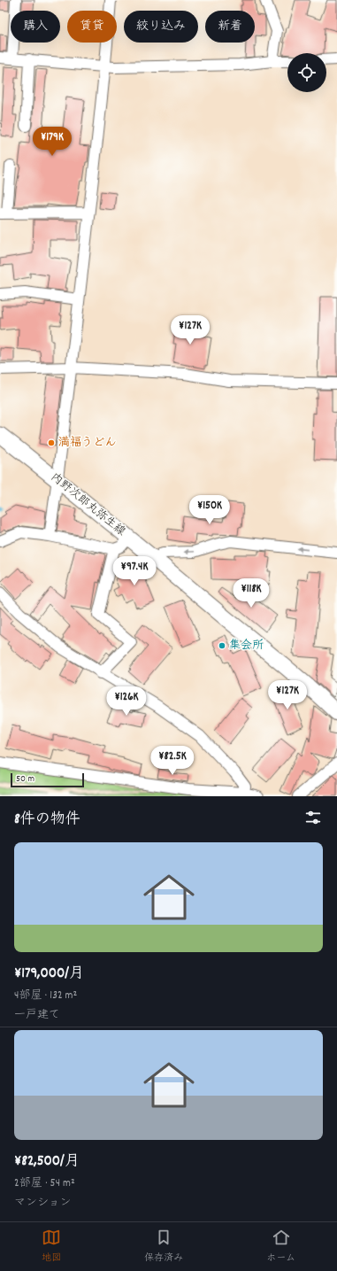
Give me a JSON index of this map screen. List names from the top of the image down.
{
  "streets": {
    "main road": ["内野次郎丸弥生線"]
  },
  "places": ["満福うどん", "集会所"],
  "scale_bar": "50 m",
  "page": {
    "chip": [
      "購入",
      "賃貸",
      "絞り込み",
      "新着"
    ],
    "price": [
      "¥179K",
      "¥127K",
      "¥150K",
      "¥97.4K",
      "¥118K",
      "¥127K",
      "¥126K",
      "¥82.5K"
    ],
    "scale": "50 m",
    "heading": "8件の物件",
    "list": [
      {
        "name": "¥179,000/月",
        "note": "4部屋 · 132 m² · 一戸建て"
      },
      {
        "name": "¥82,500/月",
        "note": "2部屋 · 54 m² · マンション"
      }
    ],
    "tabs": ["地図", "保存済み", "ホーム"]
  }
}
